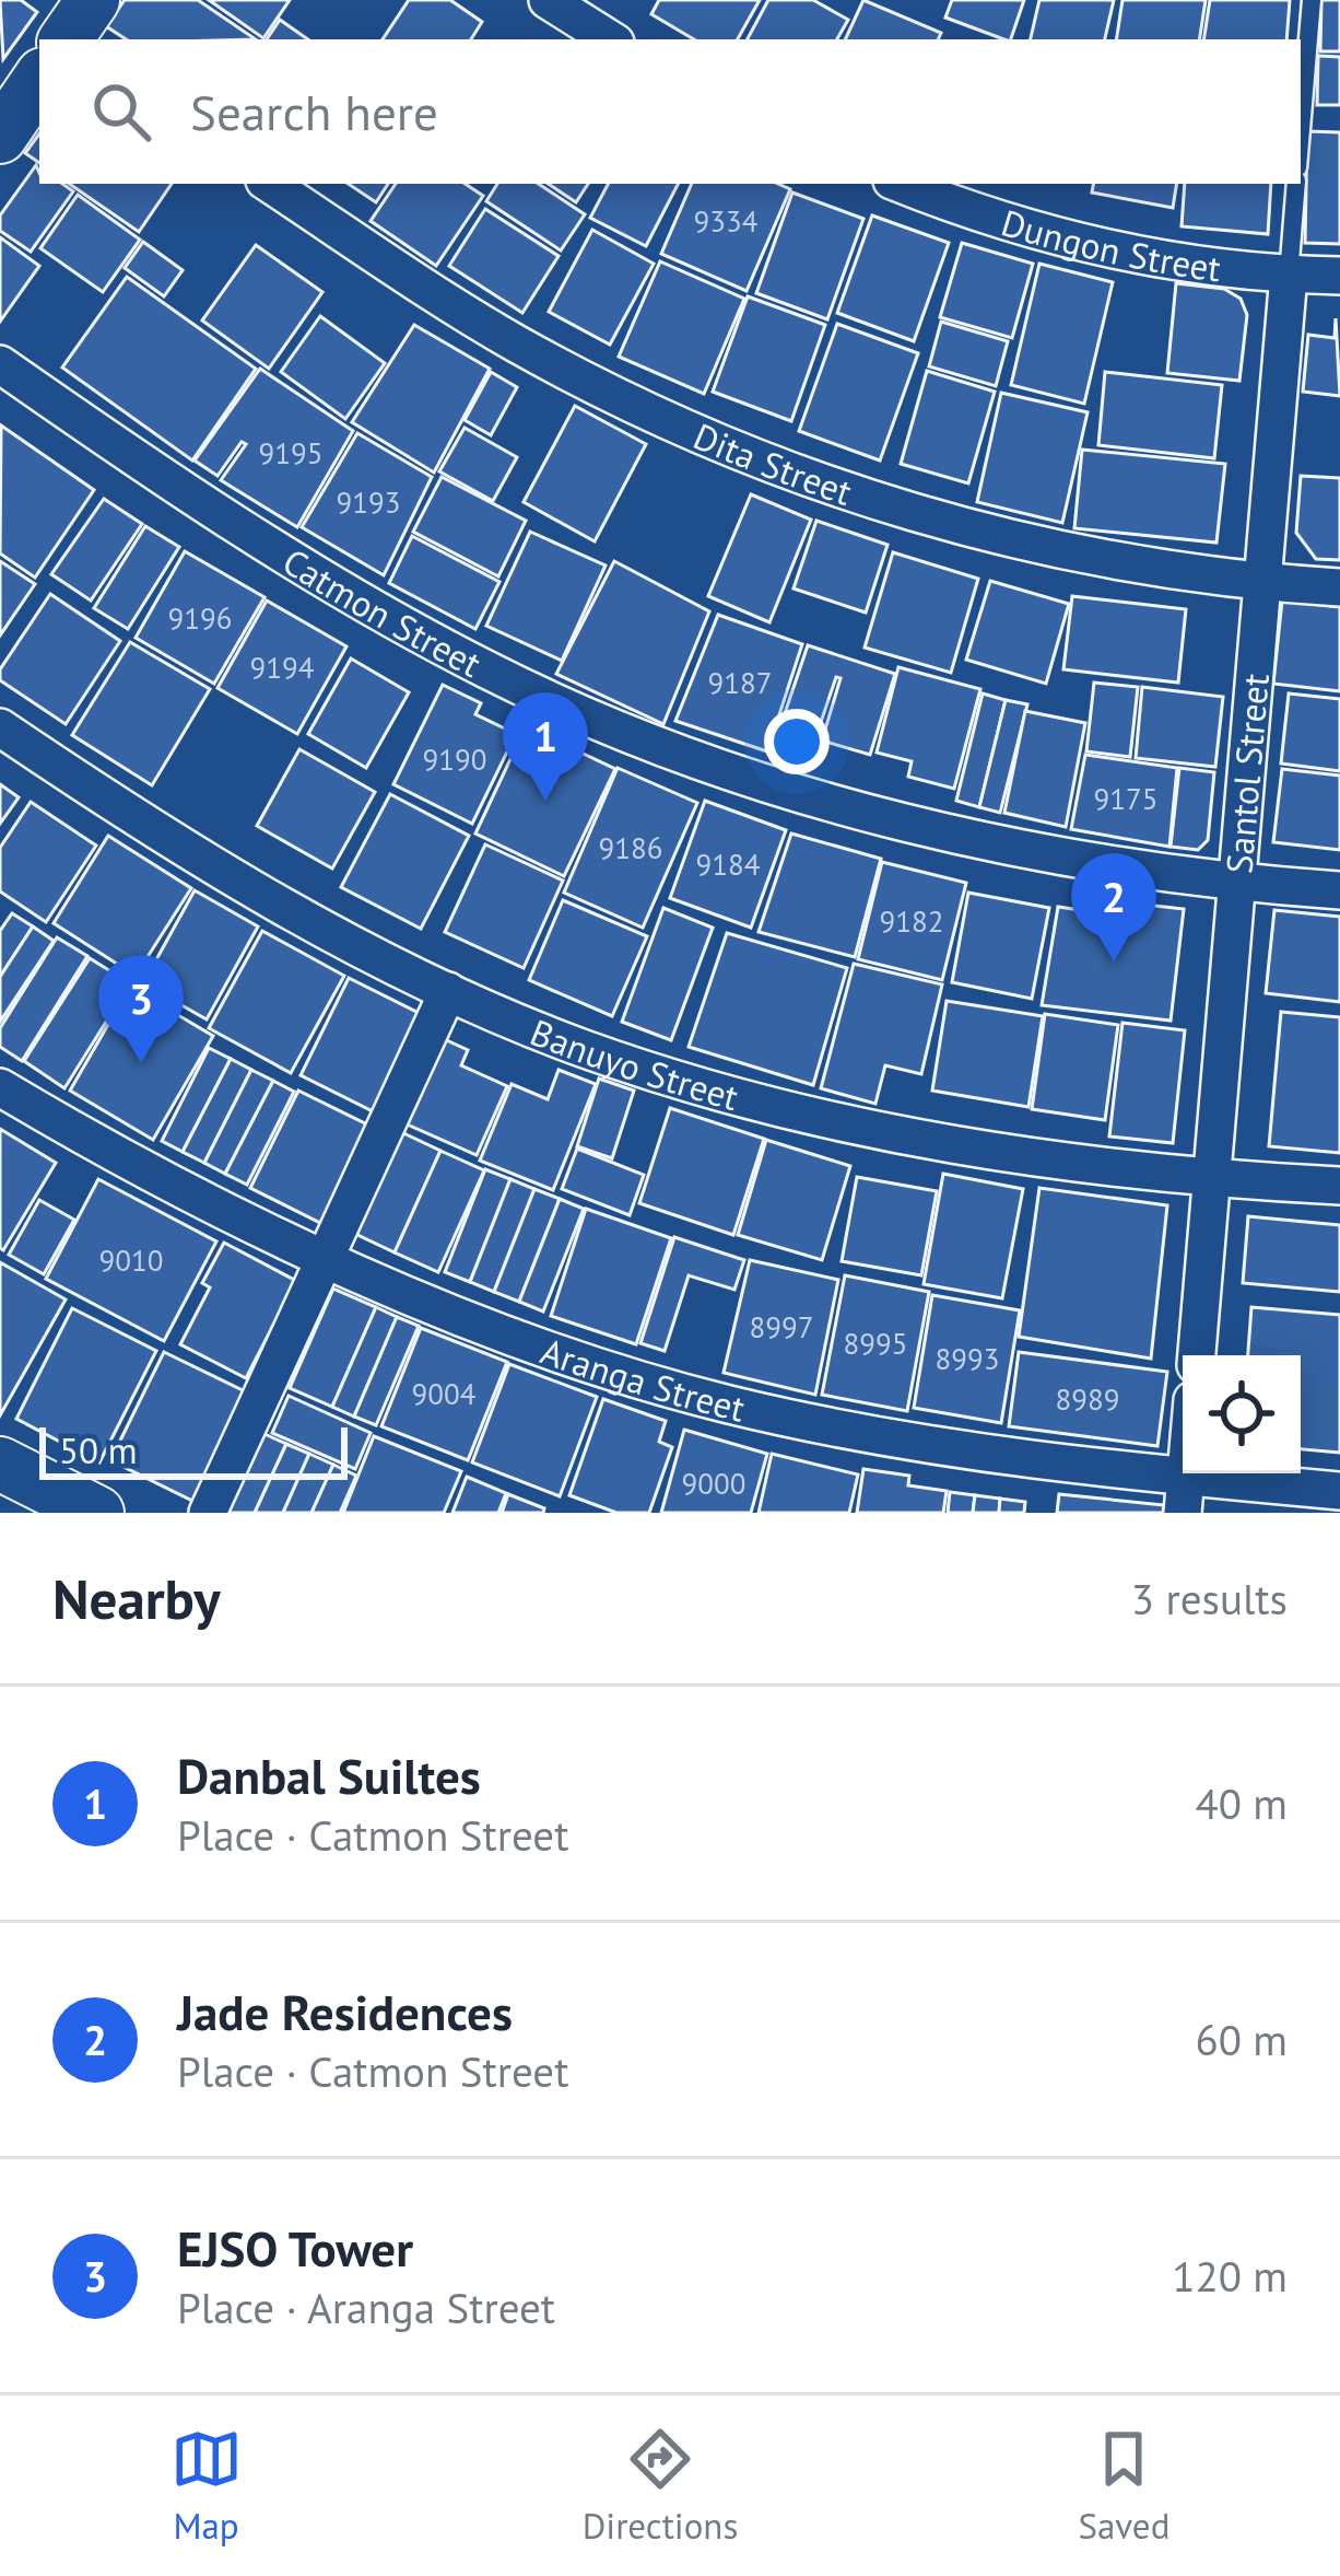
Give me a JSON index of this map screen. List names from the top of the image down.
{
  "streets": {
    "street": [
      "Dungon Street",
      "Dita Street",
      "Catmon Street",
      "Santol Street",
      "Banuyo Street",
      "Aranga Street"
    ]
  },
  "crossings": [
    ["Dungon Street", "Santol Street"],
    ["Dita Street", "Santol Street"],
    ["Catmon Street", "Santol Street"],
    ["Santol Street", "Banuyo Street"]
  ],
  "house_numbers": [
    "9334",
    "9195",
    "9193",
    "9196",
    "9194",
    "9187",
    "9190",
    "9175",
    "9186",
    "9184",
    "9182",
    "9010",
    "8997",
    "8995",
    "8993",
    "9004",
    "8989",
    "9000"
  ],
  "scale_bar": "50 m",
  "page": {
    "search": "Search here",
    "pins": ["1", "2", "3"],
    "scale": "50 m",
    "heading": ["Nearby", "3 results"],
    "list": [
      {
        "mark": "1",
        "name": "Danbal Suiltes",
        "note": "Place · Catmon Street",
        "value": "40 m"
      },
      {
        "mark": "2",
        "name": "Jade Residences",
        "note": "Place · Catmon Street",
        "value": "60 m"
      },
      {
        "mark": "3",
        "name": "EJSO Tower",
        "note": "Place · Aranga Street",
        "value": "120 m"
      }
    ],
    "nav": ["Map", "Directions", "Saved"]
  }
}
